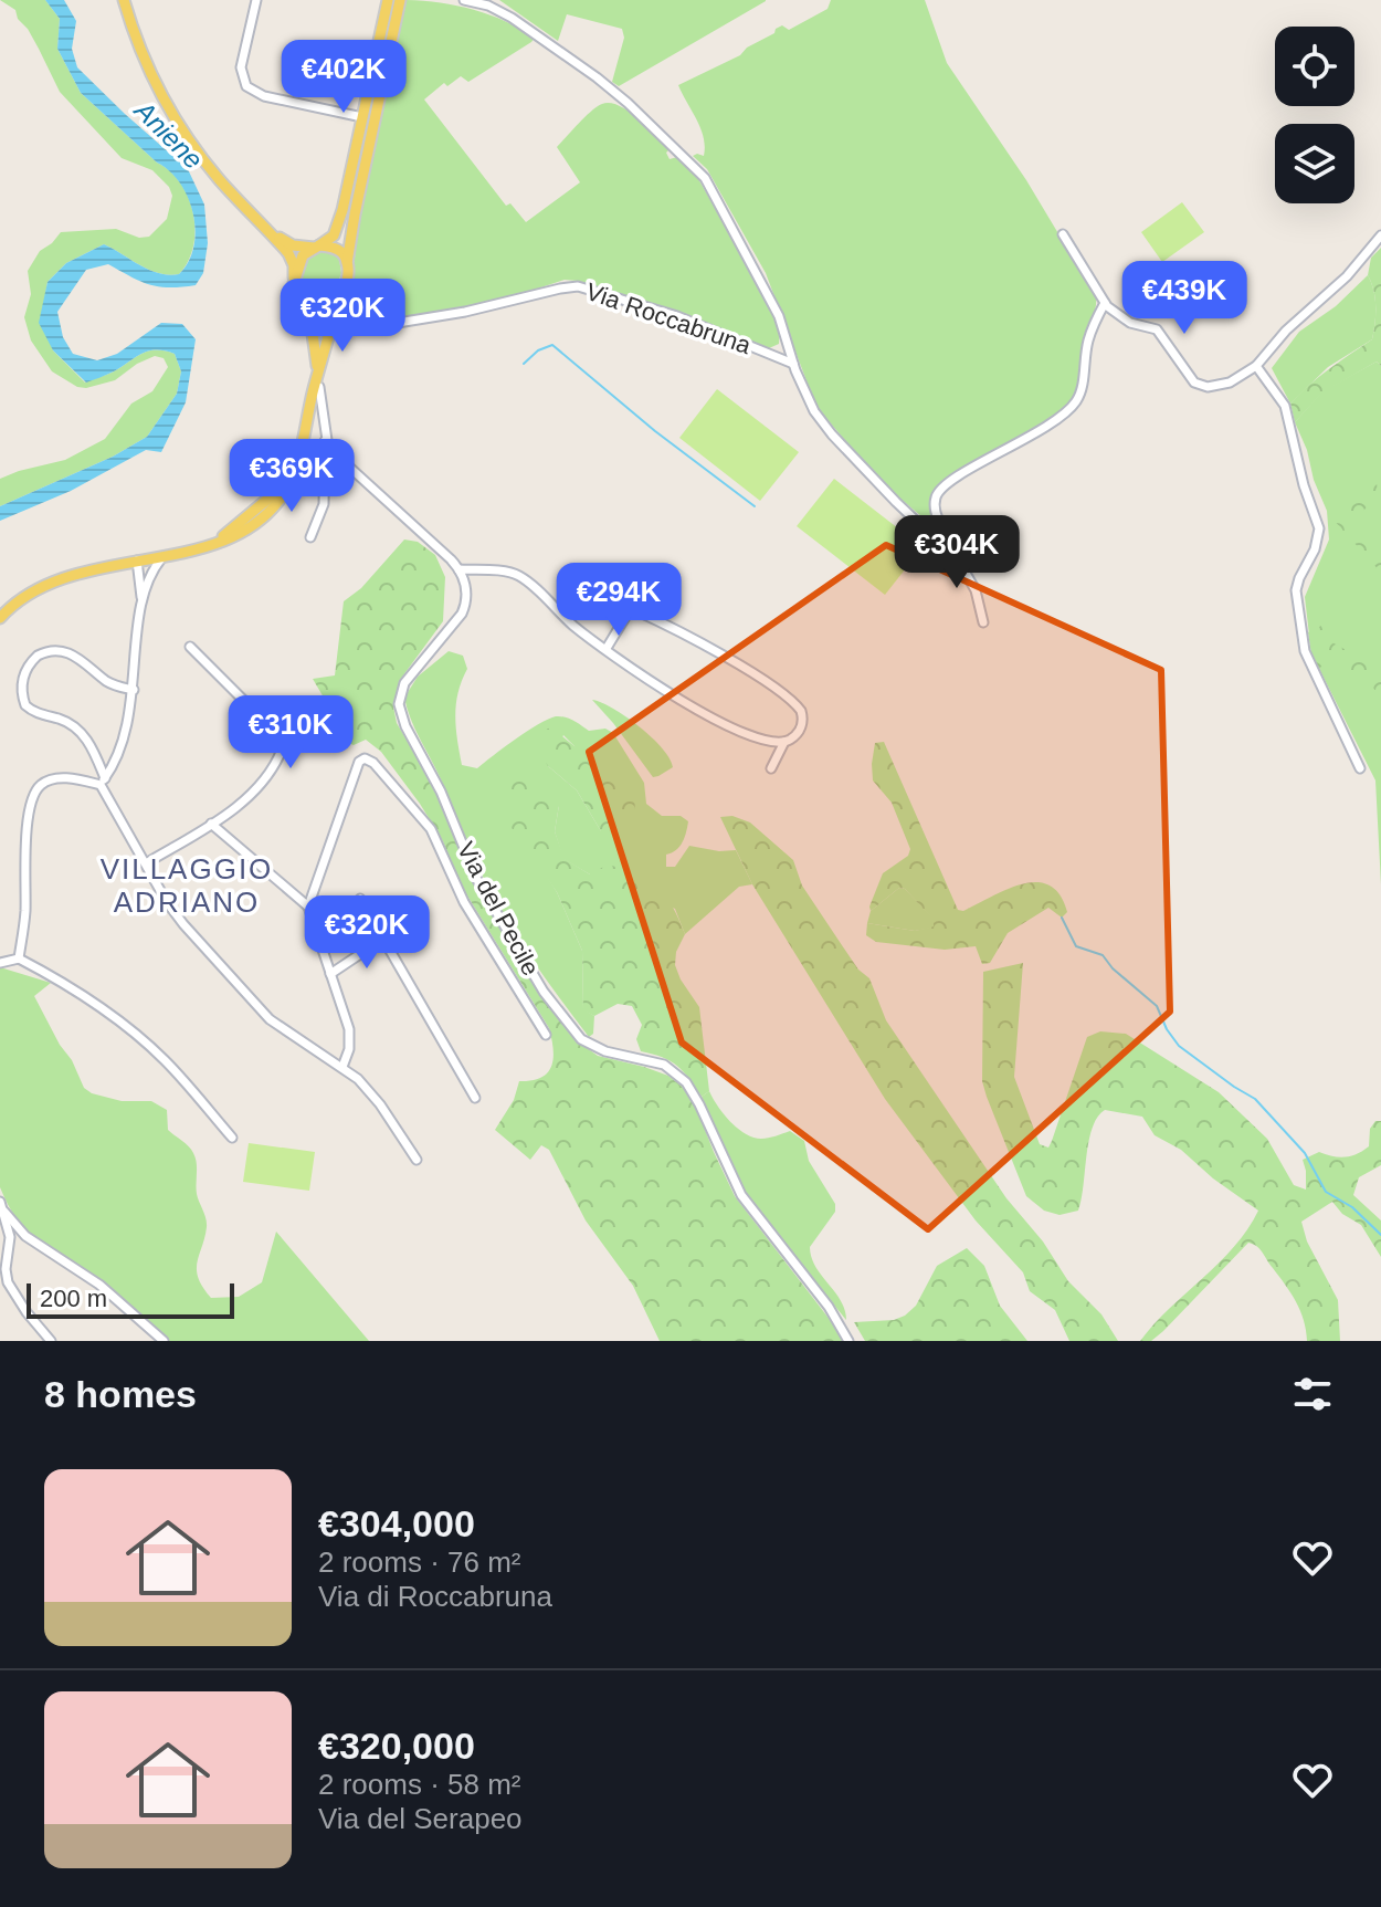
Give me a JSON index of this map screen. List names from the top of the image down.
{
  "streets": {
    "street": ["Via Roccabruna", "Via del Pecile"]
  },
  "districts": ["VILLAGGIO ADRIANO"],
  "water": ["Aniene"],
  "scale_bar": "200 m",
  "page": {
    "price": [
      "€402K",
      "€439K",
      "€320K",
      "€369K",
      "€304K",
      "€294K",
      "€310K",
      "€320K"
    ],
    "scale": "200 m",
    "heading": "8 homes",
    "list": [
      {
        "name": "€304,000",
        "note": "2 rooms · 76 m² · Via di Roccabruna"
      },
      {
        "name": "€320,000",
        "note": "2 rooms · 58 m² · Via del Serapeo"
      }
    ]
  }
}
